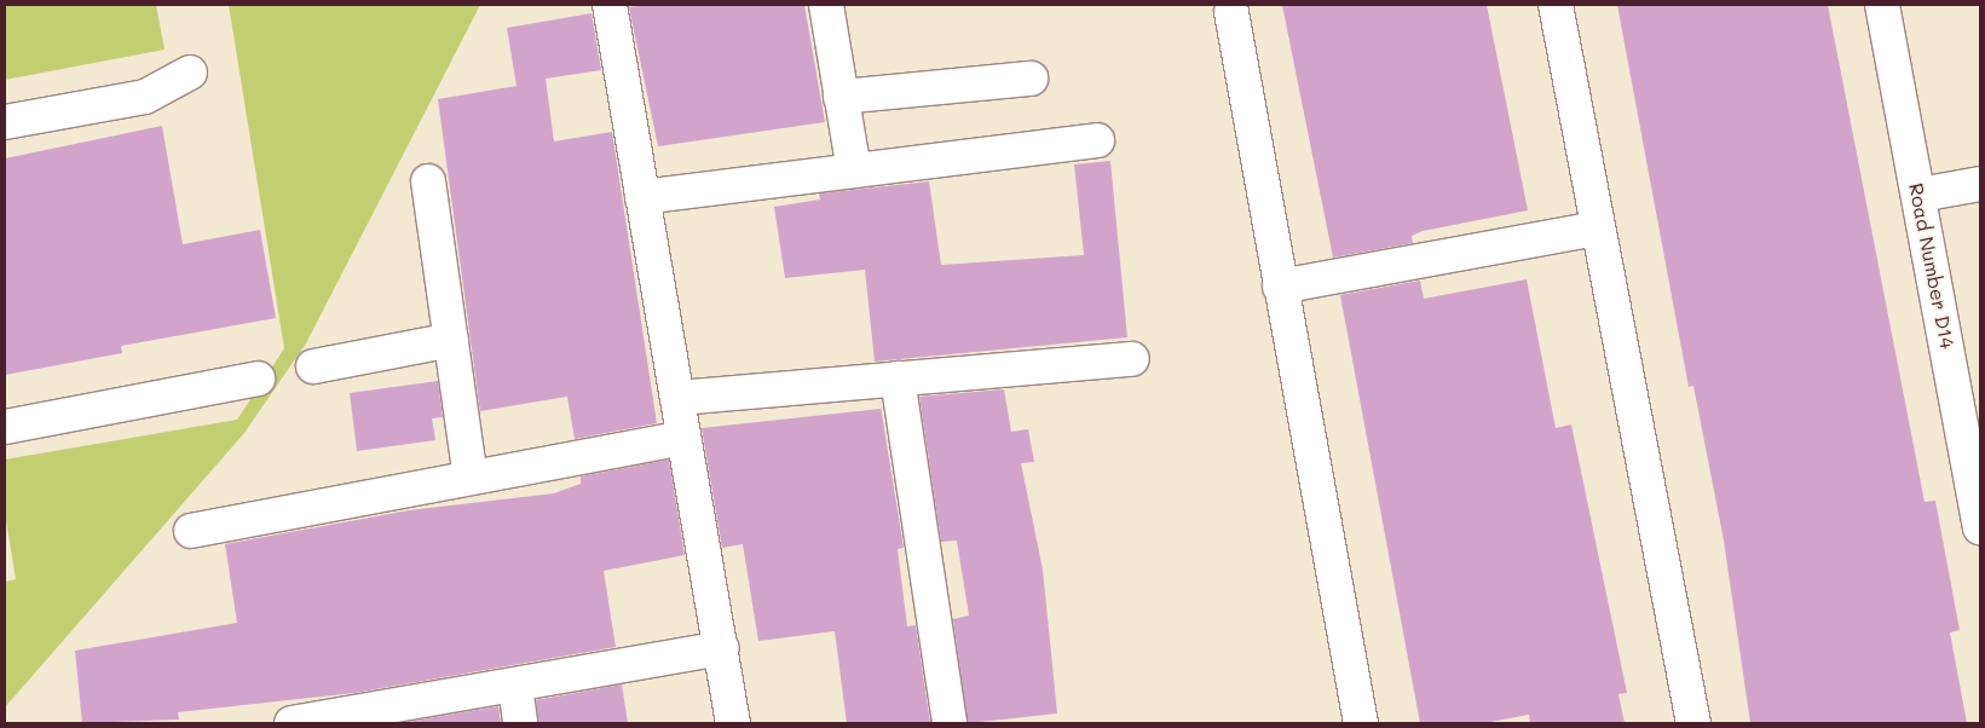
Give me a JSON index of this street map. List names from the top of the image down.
{
  "streets": {
    "street": ["Road Number D14"]
  }
}
